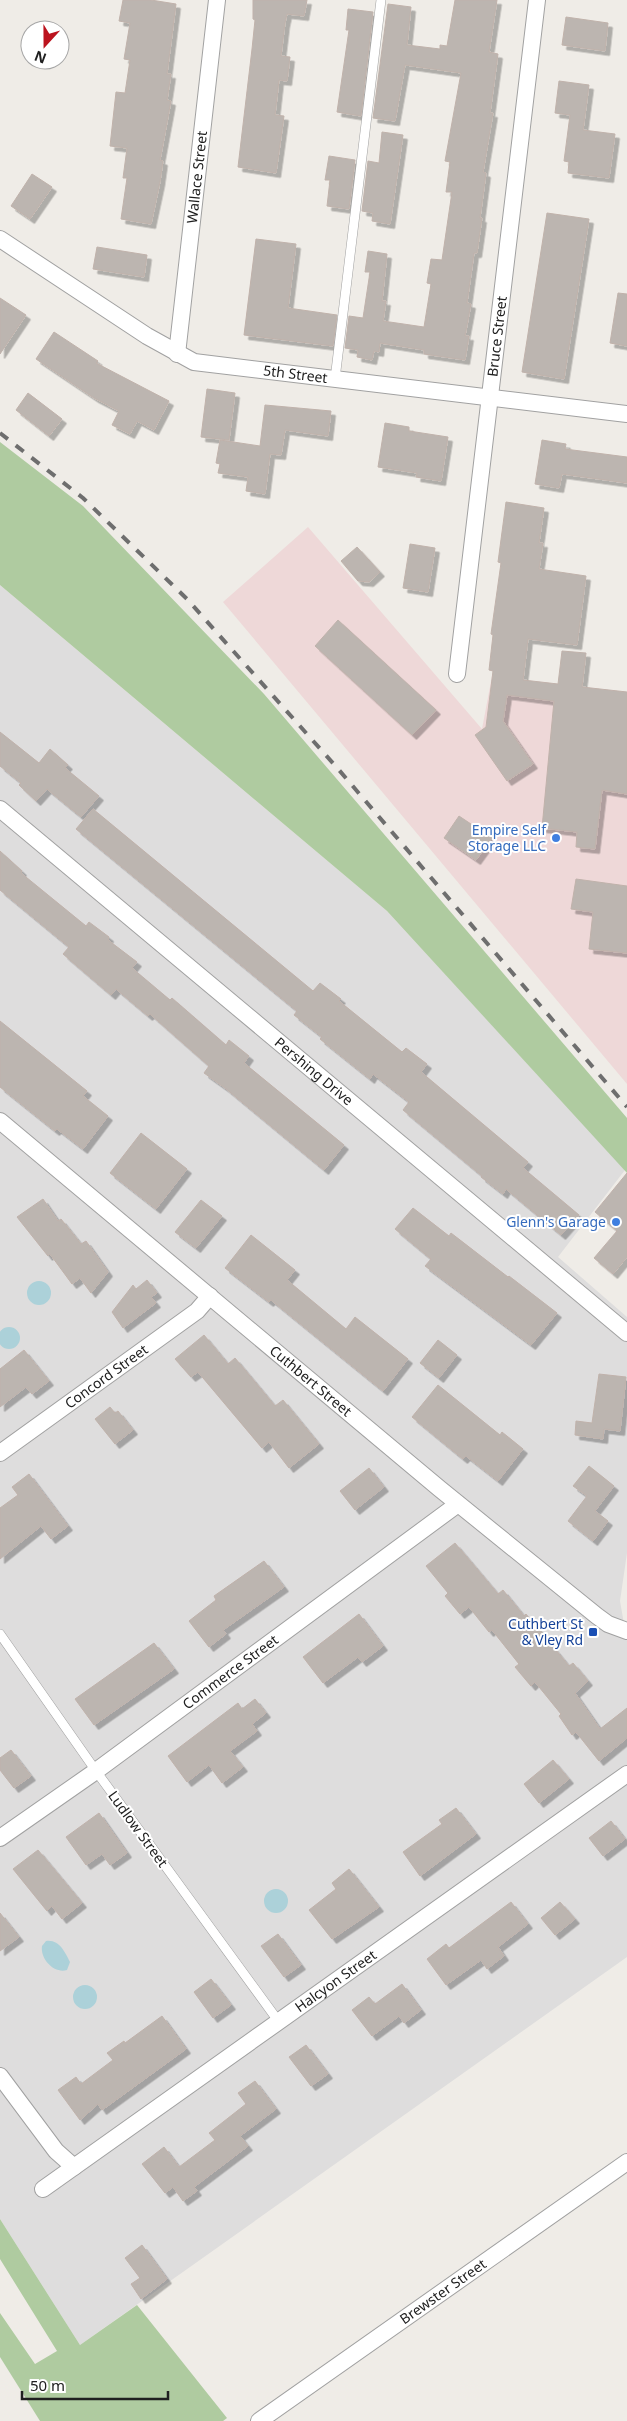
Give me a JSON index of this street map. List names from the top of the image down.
{
  "streets": {
    "street": [
      "Wallace Street",
      "Bruce Street",
      "5th Street",
      "Pershing Drive",
      "Concord Street",
      "Cuthbert Street",
      "Commerce Street",
      "Halcyon Street",
      "Brewster Street"
    ],
    "lane": ["Ludlow Street"]
  },
  "crossings": [
    ["Wallace Street", "5th Street"],
    ["Bruce Street", "5th Street"],
    ["Concord Street", "Cuthbert Street"],
    ["Cuthbert Street", "Commerce Street"],
    ["Commerce Street", "Ludlow Street"],
    ["Ludlow Street", "Halcyon Street"]
  ],
  "places": {
    "other": ["Empire Self Storage LLC", "Glenn's Garage"],
    "transit": ["Cuthbert St & Vley Rd"]
  },
  "scale_bar": "50 m",
  "north": "bottom"
}
